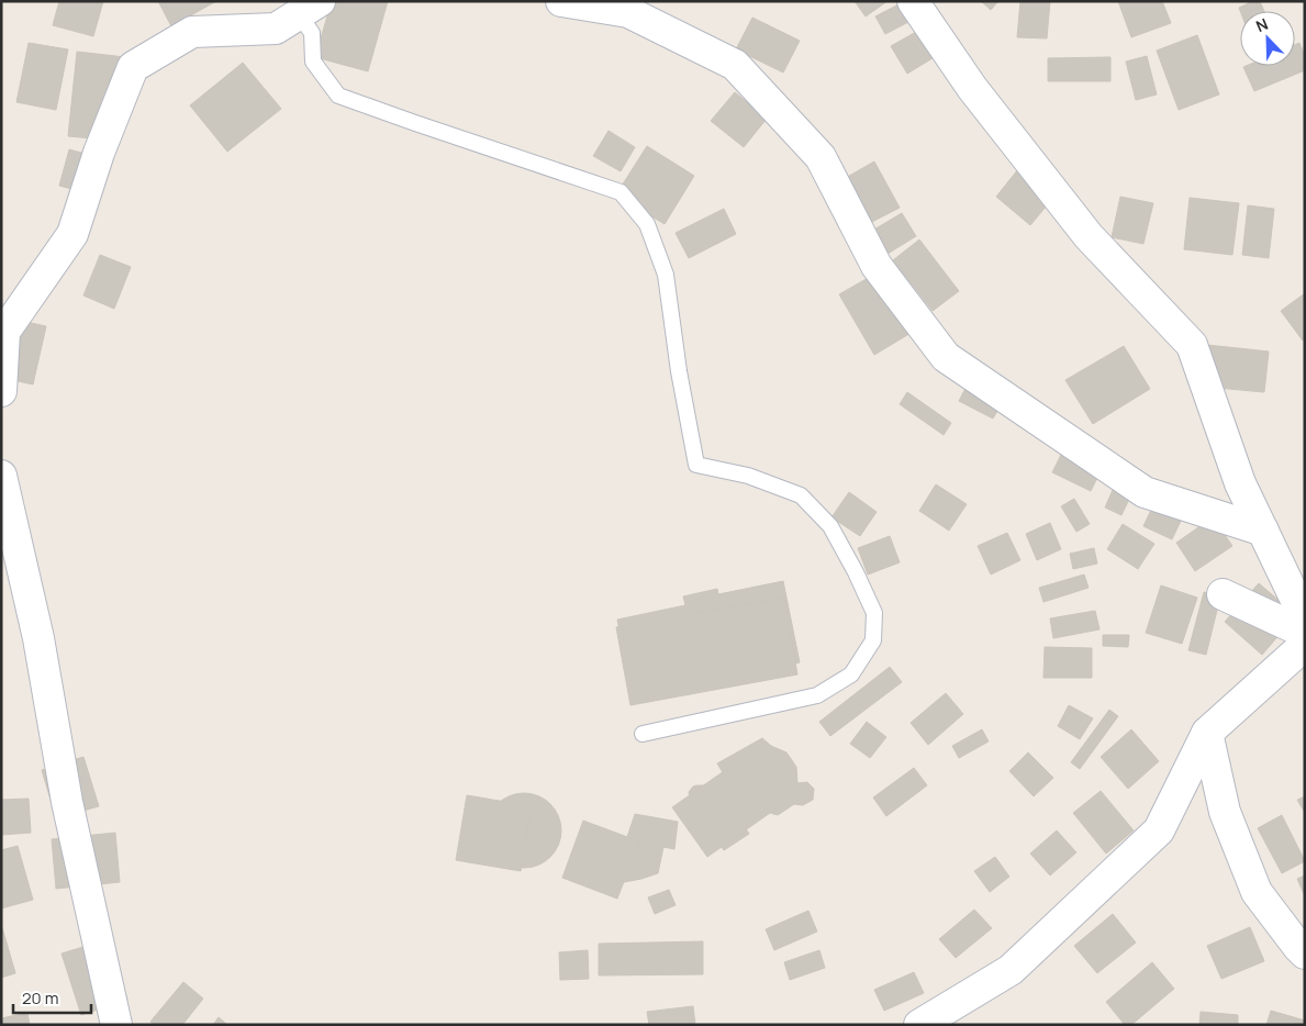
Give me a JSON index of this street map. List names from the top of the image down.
{
  "scale_bar": "20 m",
  "north": "top left"
}
